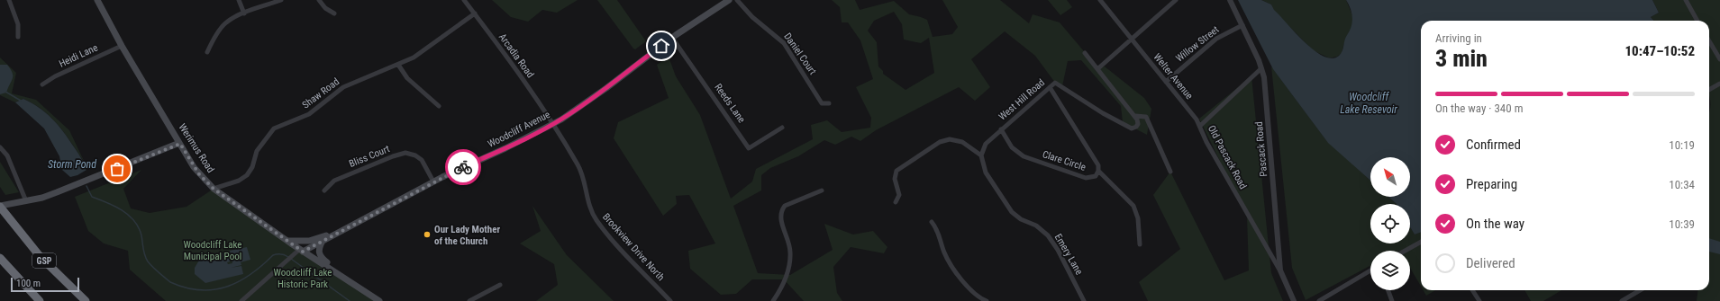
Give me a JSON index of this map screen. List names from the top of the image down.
{
  "streets": {
    "highway": ["GSP"],
    "main road": ["Woodcliff Avenue", "Werimus Road"],
    "street": [
      "Willow Street",
      "Daniel Court",
      "Heidi Lane",
      "Arcadia Road",
      "Welter Avenue",
      "Shaw Road",
      "West Hill Road",
      "Reeds Lane",
      "Pascack Road",
      "Bliss Court",
      "Old Pascack Road",
      "Clare Circle",
      "Brookview Drive North",
      "Emery Lane"
    ]
  },
  "crossings": [
    ["Willow Street", "Welter Avenue"],
    ["Willow Street", "Pascack Road"],
    ["Heidi Lane", "Werimus Road"],
    ["Arcadia Road", "Shaw Road"],
    ["Arcadia Road", "Woodcliff Avenue"],
    ["Arcadia Road", "Brookview Drive North"],
    ["Welter Avenue", "Old Pascack Road"],
    ["Shaw Road", "Werimus Road"],
    ["West Hill Road", "Clare Circle"],
    ["West Hill Road", "Emery Lane"],
    ["Reeds Lane", "Woodcliff Avenue"],
    ["Woodcliff Avenue", "Werimus Road"],
    ["Woodcliff Avenue", "Bliss Court"],
    ["Woodcliff Avenue", "Brookview Drive North"],
    ["Pascack Road", "Old Pascack Road"]
  ],
  "water": ["Woodcliff Lake Resevoir", "Storm Pond"],
  "parks": ["Woodcliff Lake Municipal Pool", "Woodcliff Lake Historic Park"],
  "places": ["Our Lady Mother of the Church"],
  "scale_bar": "100 m",
  "north": "top left",
  "page": {
    "heading": ["3 min", "Arriving in", "10:47–10:52"],
    "bar": "On the way · 340 m",
    "list": [
      ["Confirmed", "10:19"],
      ["Preparing", "10:34"],
      ["On the way", "10:39"],
      "Delivered"
    ],
    "scale": "100 m"
  }
}
